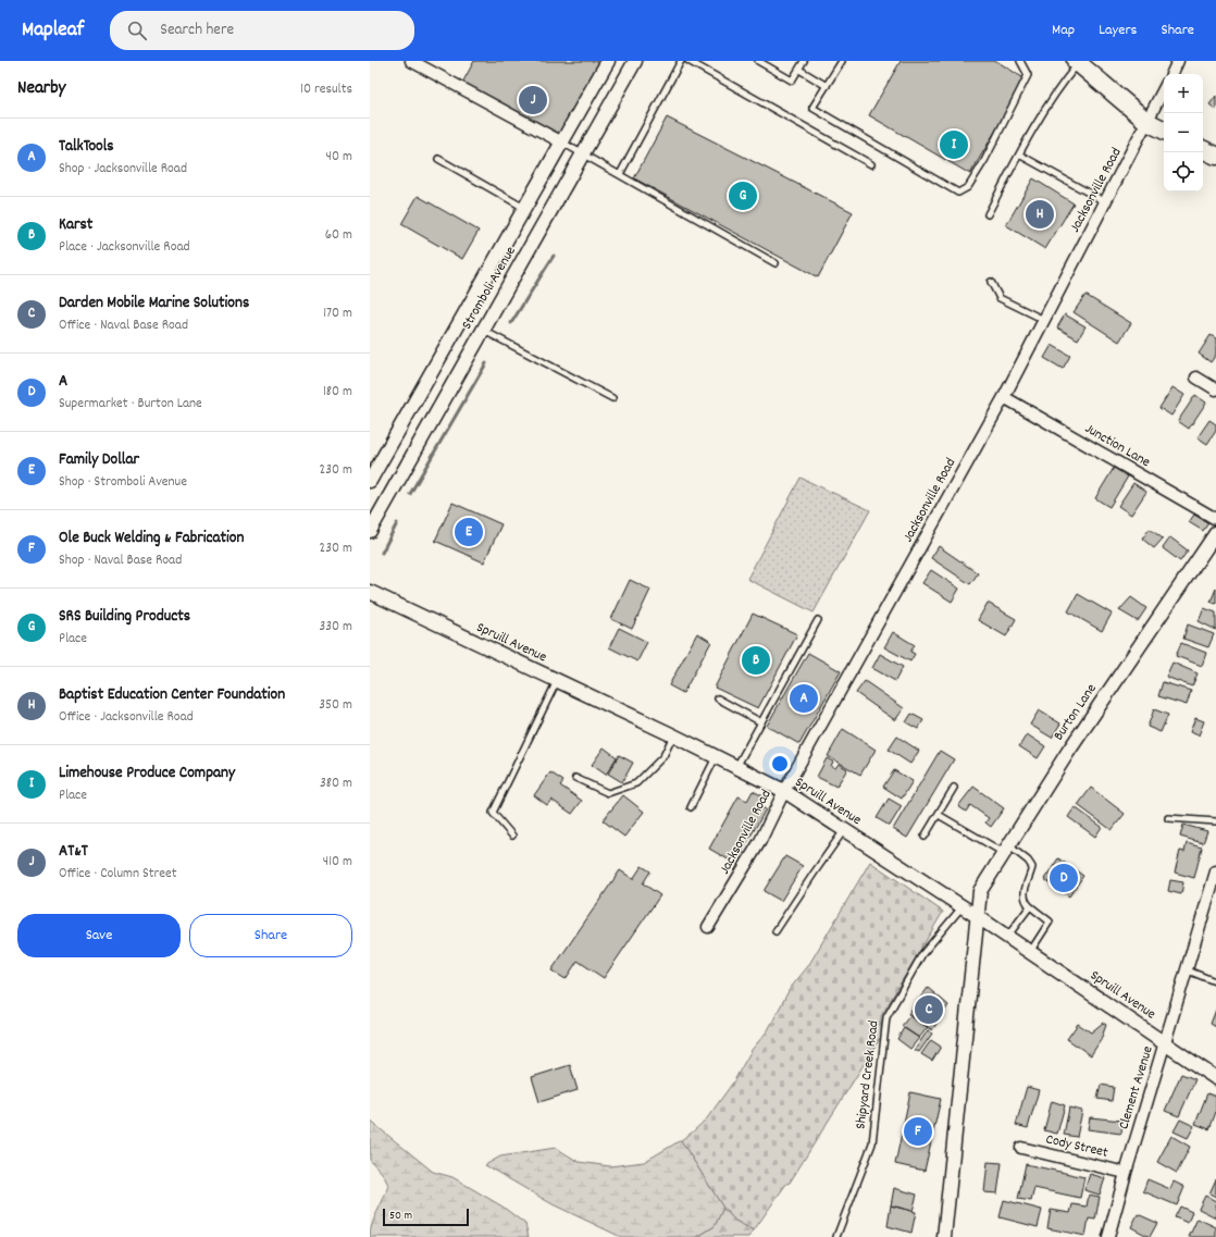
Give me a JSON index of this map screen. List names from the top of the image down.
{
  "streets": {
    "street": [
      "Jacksonville Road",
      "Stromboli Avenue",
      "Junction Lane",
      "Spruill Avenue",
      "Burton Lane",
      "Clement Avenue",
      "Cody Street"
    ],
    "lane": ["Shipyard Creek Road"]
  },
  "crossings": [
    ["Jacksonville Road", "Junction Lane"],
    ["Jacksonville Road", "Spruill Avenue"],
    ["Spruill Avenue", "Burton Lane"],
    ["Spruill Avenue", "Shipyard Creek Road"],
    ["Spruill Avenue", "Clement Avenue"],
    ["Clement Avenue", "Cody Street"]
  ],
  "scale_bar": "50 m",
  "page": {
    "header": "Mapleaf",
    "search": "Search here",
    "nav": ["Map", "Layers", "Share"],
    "heading": ["Nearby", "10 results"],
    "map_buttons": ["+", "−"],
    "pins": [
      "J",
      "I",
      "G",
      "H",
      "E",
      "B",
      "A",
      "D",
      "C",
      "F"
    ],
    "list": [
      {
        "mark": "A",
        "name": "TalkTools",
        "note": "Shop · Jacksonville Road",
        "value": "40 m"
      },
      {
        "mark": "B",
        "name": "Karst",
        "note": "Place · Jacksonville Road",
        "value": "60 m"
      },
      {
        "mark": "C",
        "name": "Darden Mobile Marine Solutions",
        "note": "Office · Naval Base Road",
        "value": "170 m"
      },
      {
        "mark": "D",
        "name": "A",
        "note": "Supermarket · Burton Lane",
        "value": "180 m"
      },
      {
        "mark": "E",
        "name": "Family Dollar",
        "note": "Shop · Stromboli Avenue",
        "value": "230 m"
      },
      {
        "mark": "F",
        "name": "Ole Buck Welding & Fabrication",
        "note": "Shop · Naval Base Road",
        "value": "230 m"
      },
      {
        "mark": "G",
        "name": "SRS Building Products",
        "note": "Place",
        "value": "330 m"
      },
      {
        "mark": "H",
        "name": "Baptist Education Center Foundation",
        "note": "Office · Jacksonville Road",
        "value": "350 m"
      },
      {
        "mark": "I",
        "name": "Limehouse Produce Company",
        "note": "Place",
        "value": "380 m"
      },
      {
        "mark": "J",
        "name": "AT&T",
        "note": "Office · Column Street",
        "value": "410 m"
      }
    ],
    "buttons": ["Save", "Share"],
    "scale": "50 m"
  }
}
